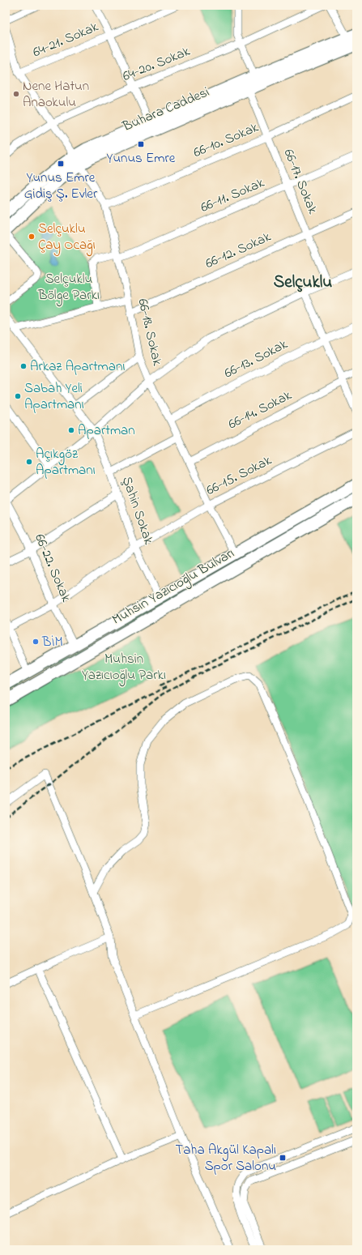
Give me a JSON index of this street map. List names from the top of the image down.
{
  "streets": {
    "main road": ["Buhara Caddesi", "Muhsin Yazıcıoğlu Bulvarı"],
    "street": [
      "64-21. Sokak",
      "64-20. Sokak",
      "66-10. Sokak",
      "66-17. Sokak",
      "66-11. Sokak",
      "66-12. Sokak",
      "66-18. Sokak",
      "66-13. Sokak",
      "66-14. Sokak",
      "66-15. Sokak",
      "Şahin Sokak",
      "66-22. Sokak"
    ]
  },
  "crossings": [
    ["64-21. Sokak", "66-18. Sokak"],
    ["64-20. Sokak", "66-18. Sokak"],
    ["Buhara Caddesi", "66-17. Sokak"],
    ["Buhara Caddesi", "66-18. Sokak"],
    ["66-10. Sokak", "66-17. Sokak"],
    ["66-10. Sokak", "66-18. Sokak"],
    ["66-17. Sokak", "66-11. Sokak"],
    ["66-17. Sokak", "66-12. Sokak"],
    ["66-11. Sokak", "66-18. Sokak"],
    ["66-12. Sokak", "66-18. Sokak"],
    ["66-18. Sokak", "66-13. Sokak"],
    ["66-18. Sokak", "66-14. Sokak"],
    ["66-18. Sokak", "66-15. Sokak"],
    ["66-18. Sokak", "Muhsin Yazıcıoğlu Bulvarı"],
    ["66-15. Sokak", "Şahin Sokak"],
    ["66-15. Sokak", "66-22. Sokak"],
    ["Şahin Sokak", "Muhsin Yazıcıoğlu Bulvarı"],
    ["66-22. Sokak", "Muhsin Yazıcıoğlu Bulvarı"]
  ],
  "districts": ["Selçuklu"],
  "parks": ["Selçuklu Bölge Parkı", "Muhsin Yazıcıoğlu Parkı"],
  "places": {
    "other": [
      "Nene Hatun Anaokulu",
      "Selçuklu Çay Ocağı",
      "Arkaz Apartmanı",
      "Sabah Yeli Apartmanı",
      "Apartman",
      "Açıkgöz Apartmanı",
      "BİM"
    ],
    "transit": ["Yunus Emre", "Yunus Emre Gidiş Ş. Evler", "Taha Akgül Kapalı Spor Salonu"]
  }
}
